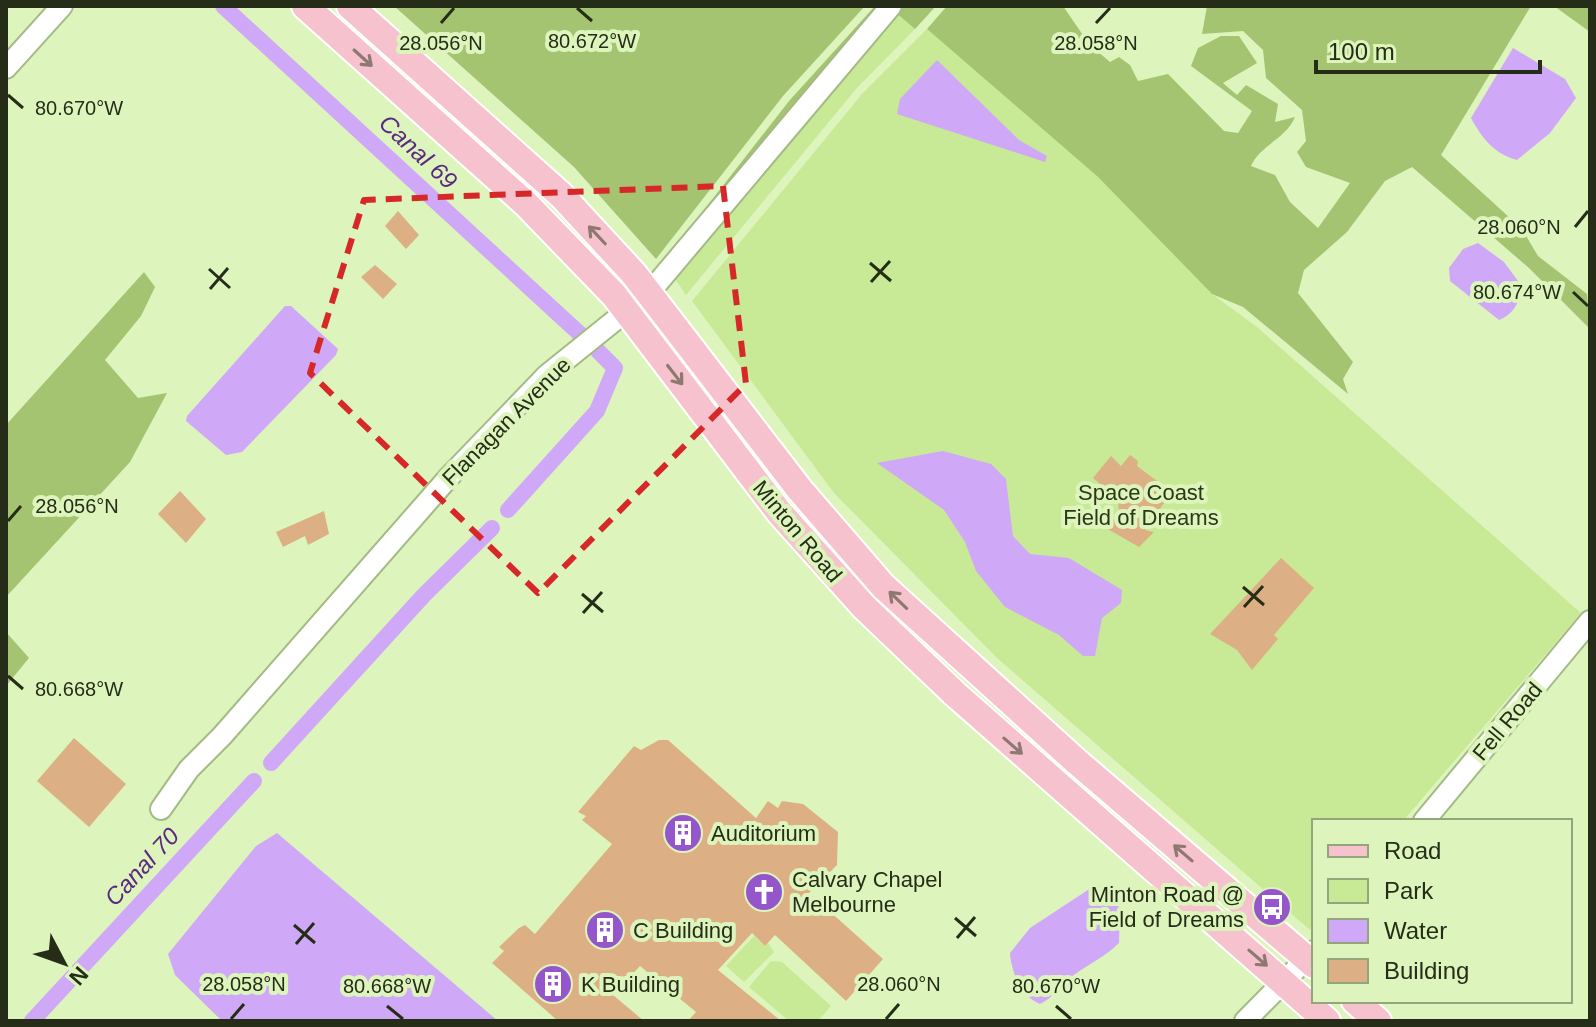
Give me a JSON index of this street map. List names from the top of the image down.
{
  "streets": {
    "main road": ["Minton Road"],
    "street": ["Flanagan Avenue", "Fell Road"]
  },
  "crossings": [
    ["Flanagan Avenue", "Minton Road"]
  ],
  "water": ["Canal 69", "Canal 70"],
  "parks": ["Space Coast Field of Dreams"],
  "places": {
    "building": ["Auditorium", "C Building", "K Building"],
    "church": ["Calvary Chapel Melbourne"],
    "bus stop": ["Minton Road @ Field of Dreams"]
  },
  "legend": [
    "Road",
    "Park",
    "Water",
    "Building"
  ],
  "scale_bar": "100 m",
  "north": "bottom right",
  "coordinates": [
    "80.672°W",
    "28.056°N",
    "28.058°N",
    "80.670°W",
    "28.060°N",
    "80.674°W",
    "80.668°W"
  ]
}
